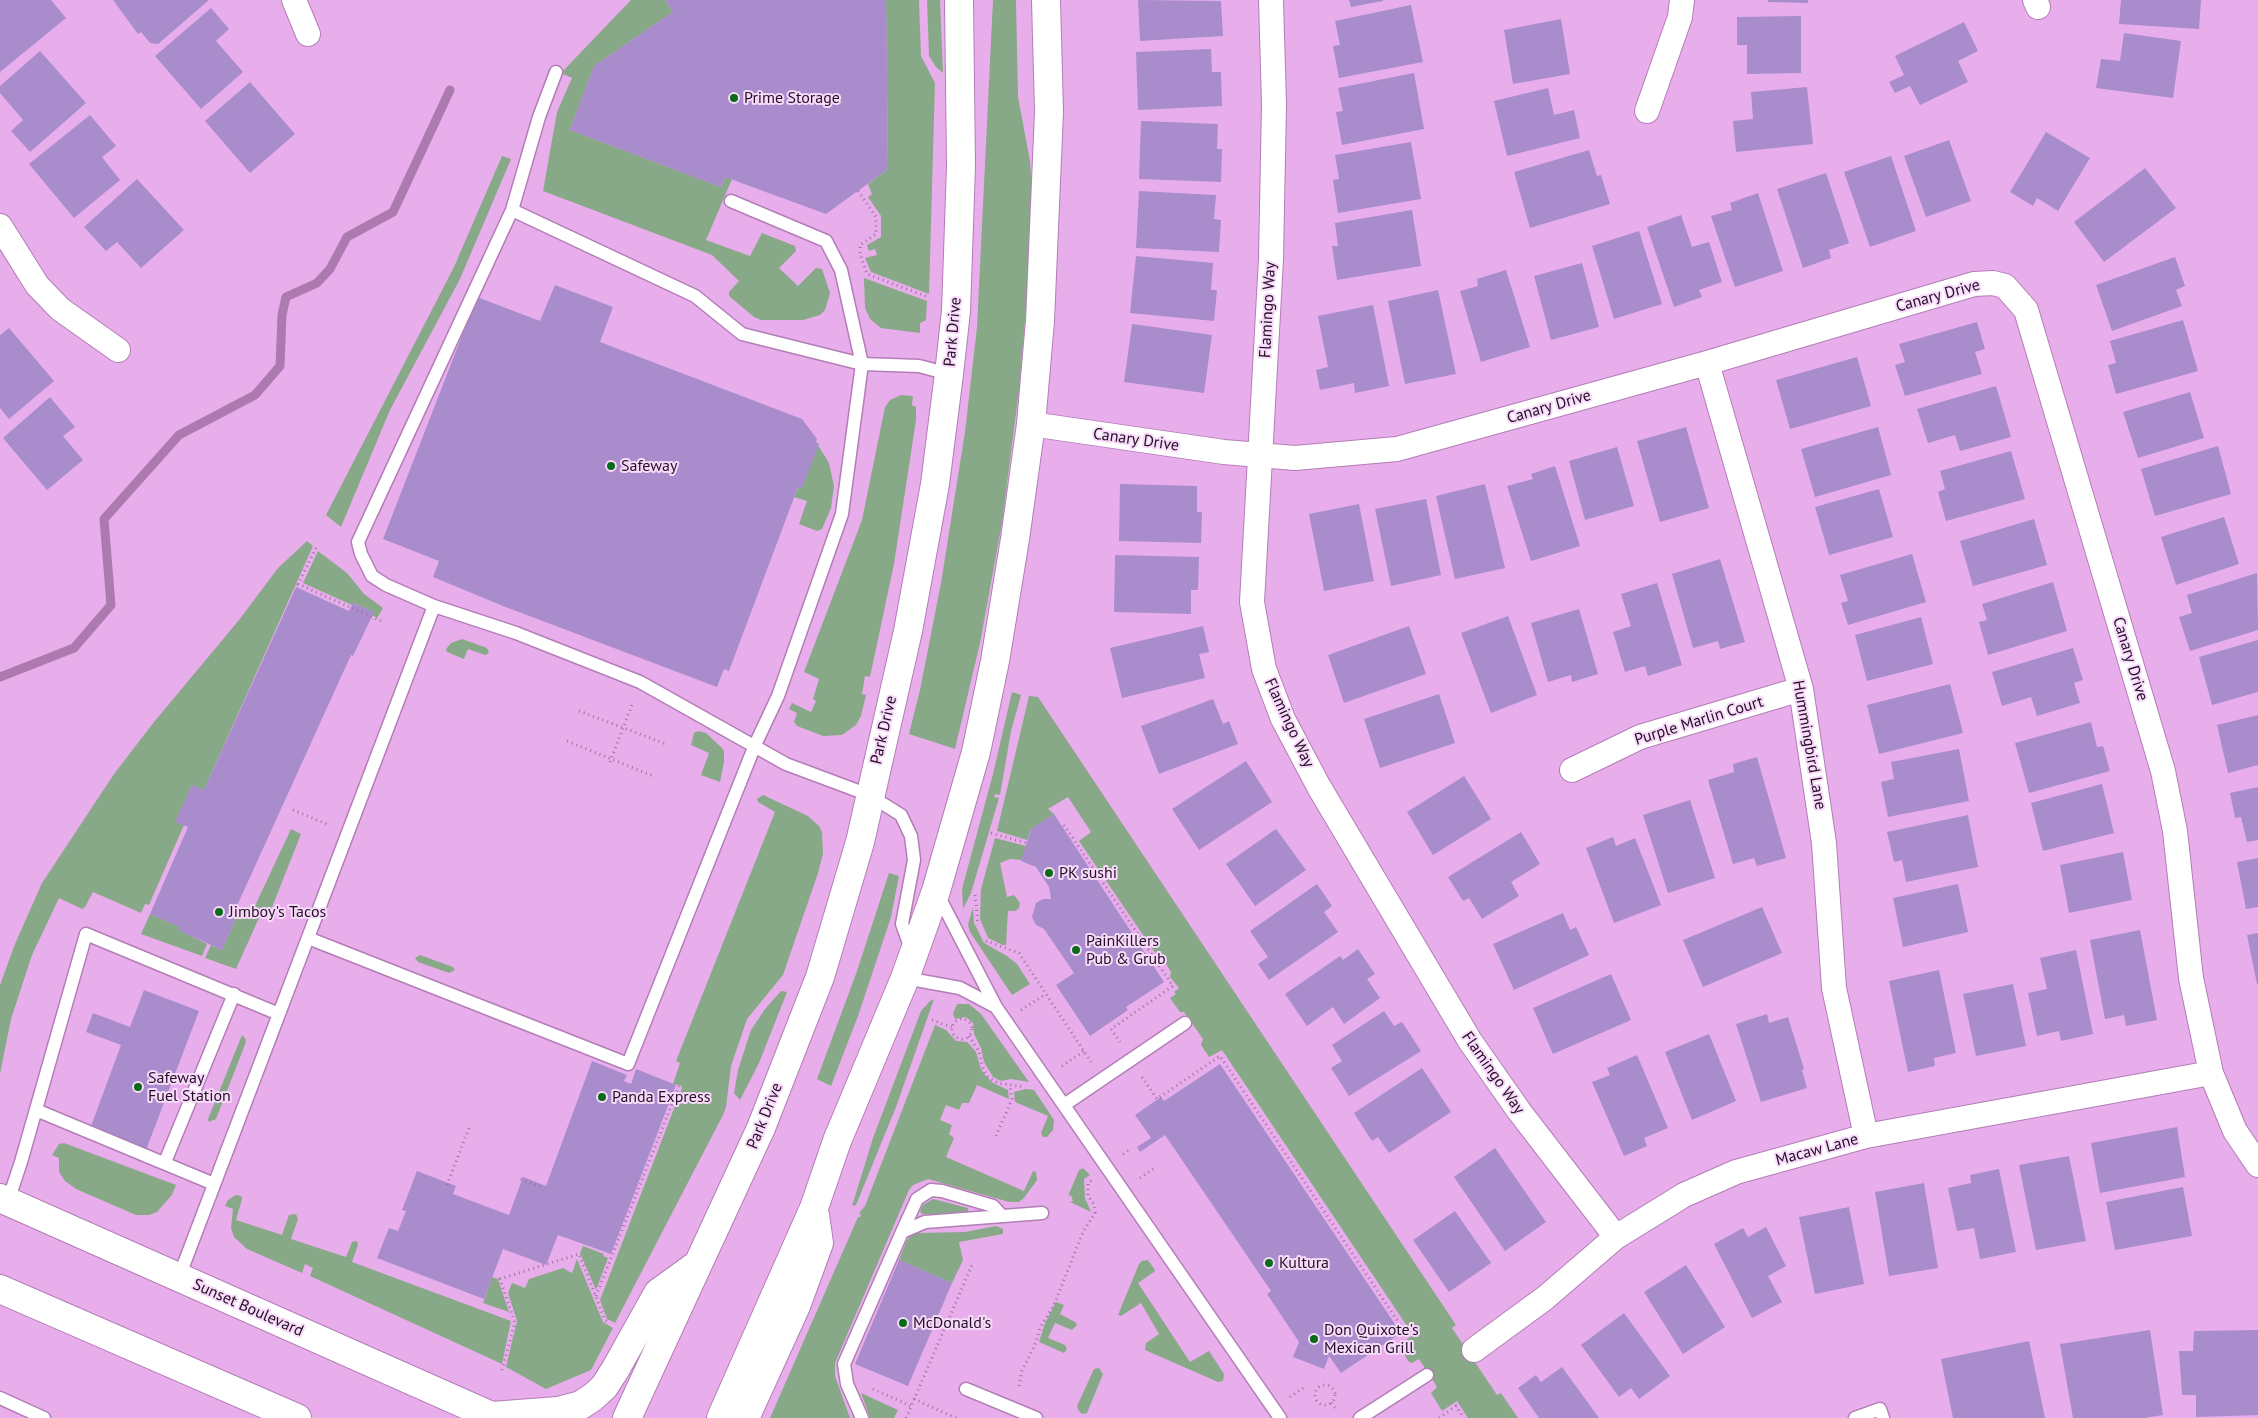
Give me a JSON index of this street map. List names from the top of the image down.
{
  "streets": {
    "main road": ["Park Drive", "Sunset Boulevard"],
    "street": [
      "Canary Drive",
      "Flamingo Way",
      "Purple Marlin Court",
      "Hummingbird Lane",
      "Macaw Lane"
    ]
  },
  "crossings": [
    ["Canary Drive", "Flamingo Way"],
    ["Canary Drive", "Hummingbird Lane"],
    ["Canary Drive", "Macaw Lane"],
    ["Flamingo Way", "Macaw Lane"],
    ["Purple Marlin Court", "Hummingbird Lane"],
    ["Hummingbird Lane", "Macaw Lane"]
  ],
  "places": [
    "Prime Storage",
    "Safeway",
    "PK sushi",
    "Jimboy's Tacos",
    "PainKillers Pub & Grub",
    "Safeway Fuel Station",
    "Panda Express",
    "Kultura",
    "McDonald's",
    "Don Quixote's Mexican Grill"
  ]
}
